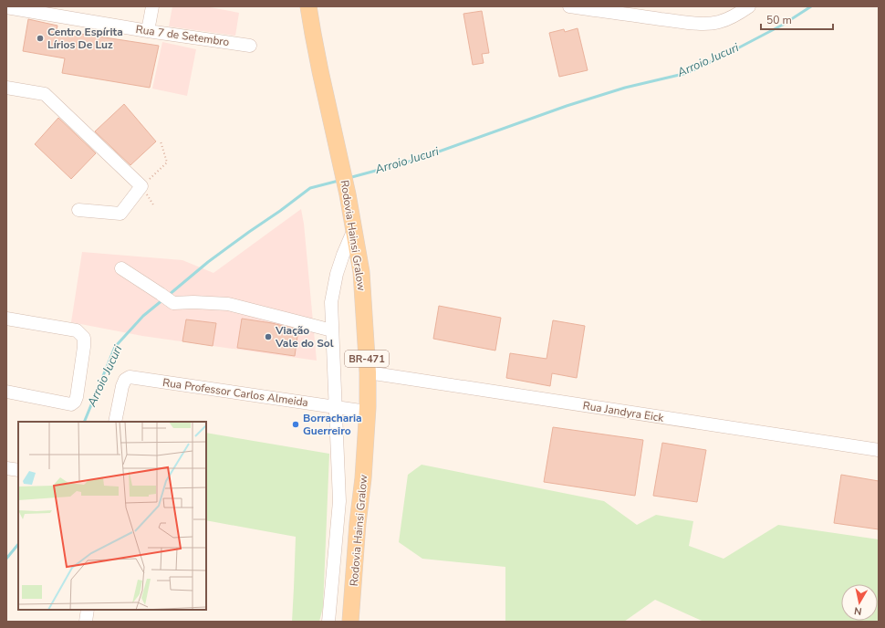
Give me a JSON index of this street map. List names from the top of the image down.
{
  "streets": {
    "main road": ["Rodovia Hainsi Gralow", "BR-471"],
    "street": ["Rua 7 de Setembro", "Rua Professor Carlos Almeida", "Rua Jandyra Eick"]
  },
  "crossings": [
    ["Rodovia Hainsi Gralow", "Rua Professor Carlos Almeida"],
    ["Rodovia Hainsi Gralow", "Rua Jandyra Eick"]
  ],
  "water": ["Arroio Jucuri"],
  "places": ["Centro Espírita Lírios De Luz", "Viação Vale do Sol", "Borracharia Guerreiro"],
  "scale_bar": "50 m",
  "north": "bottom"
}
